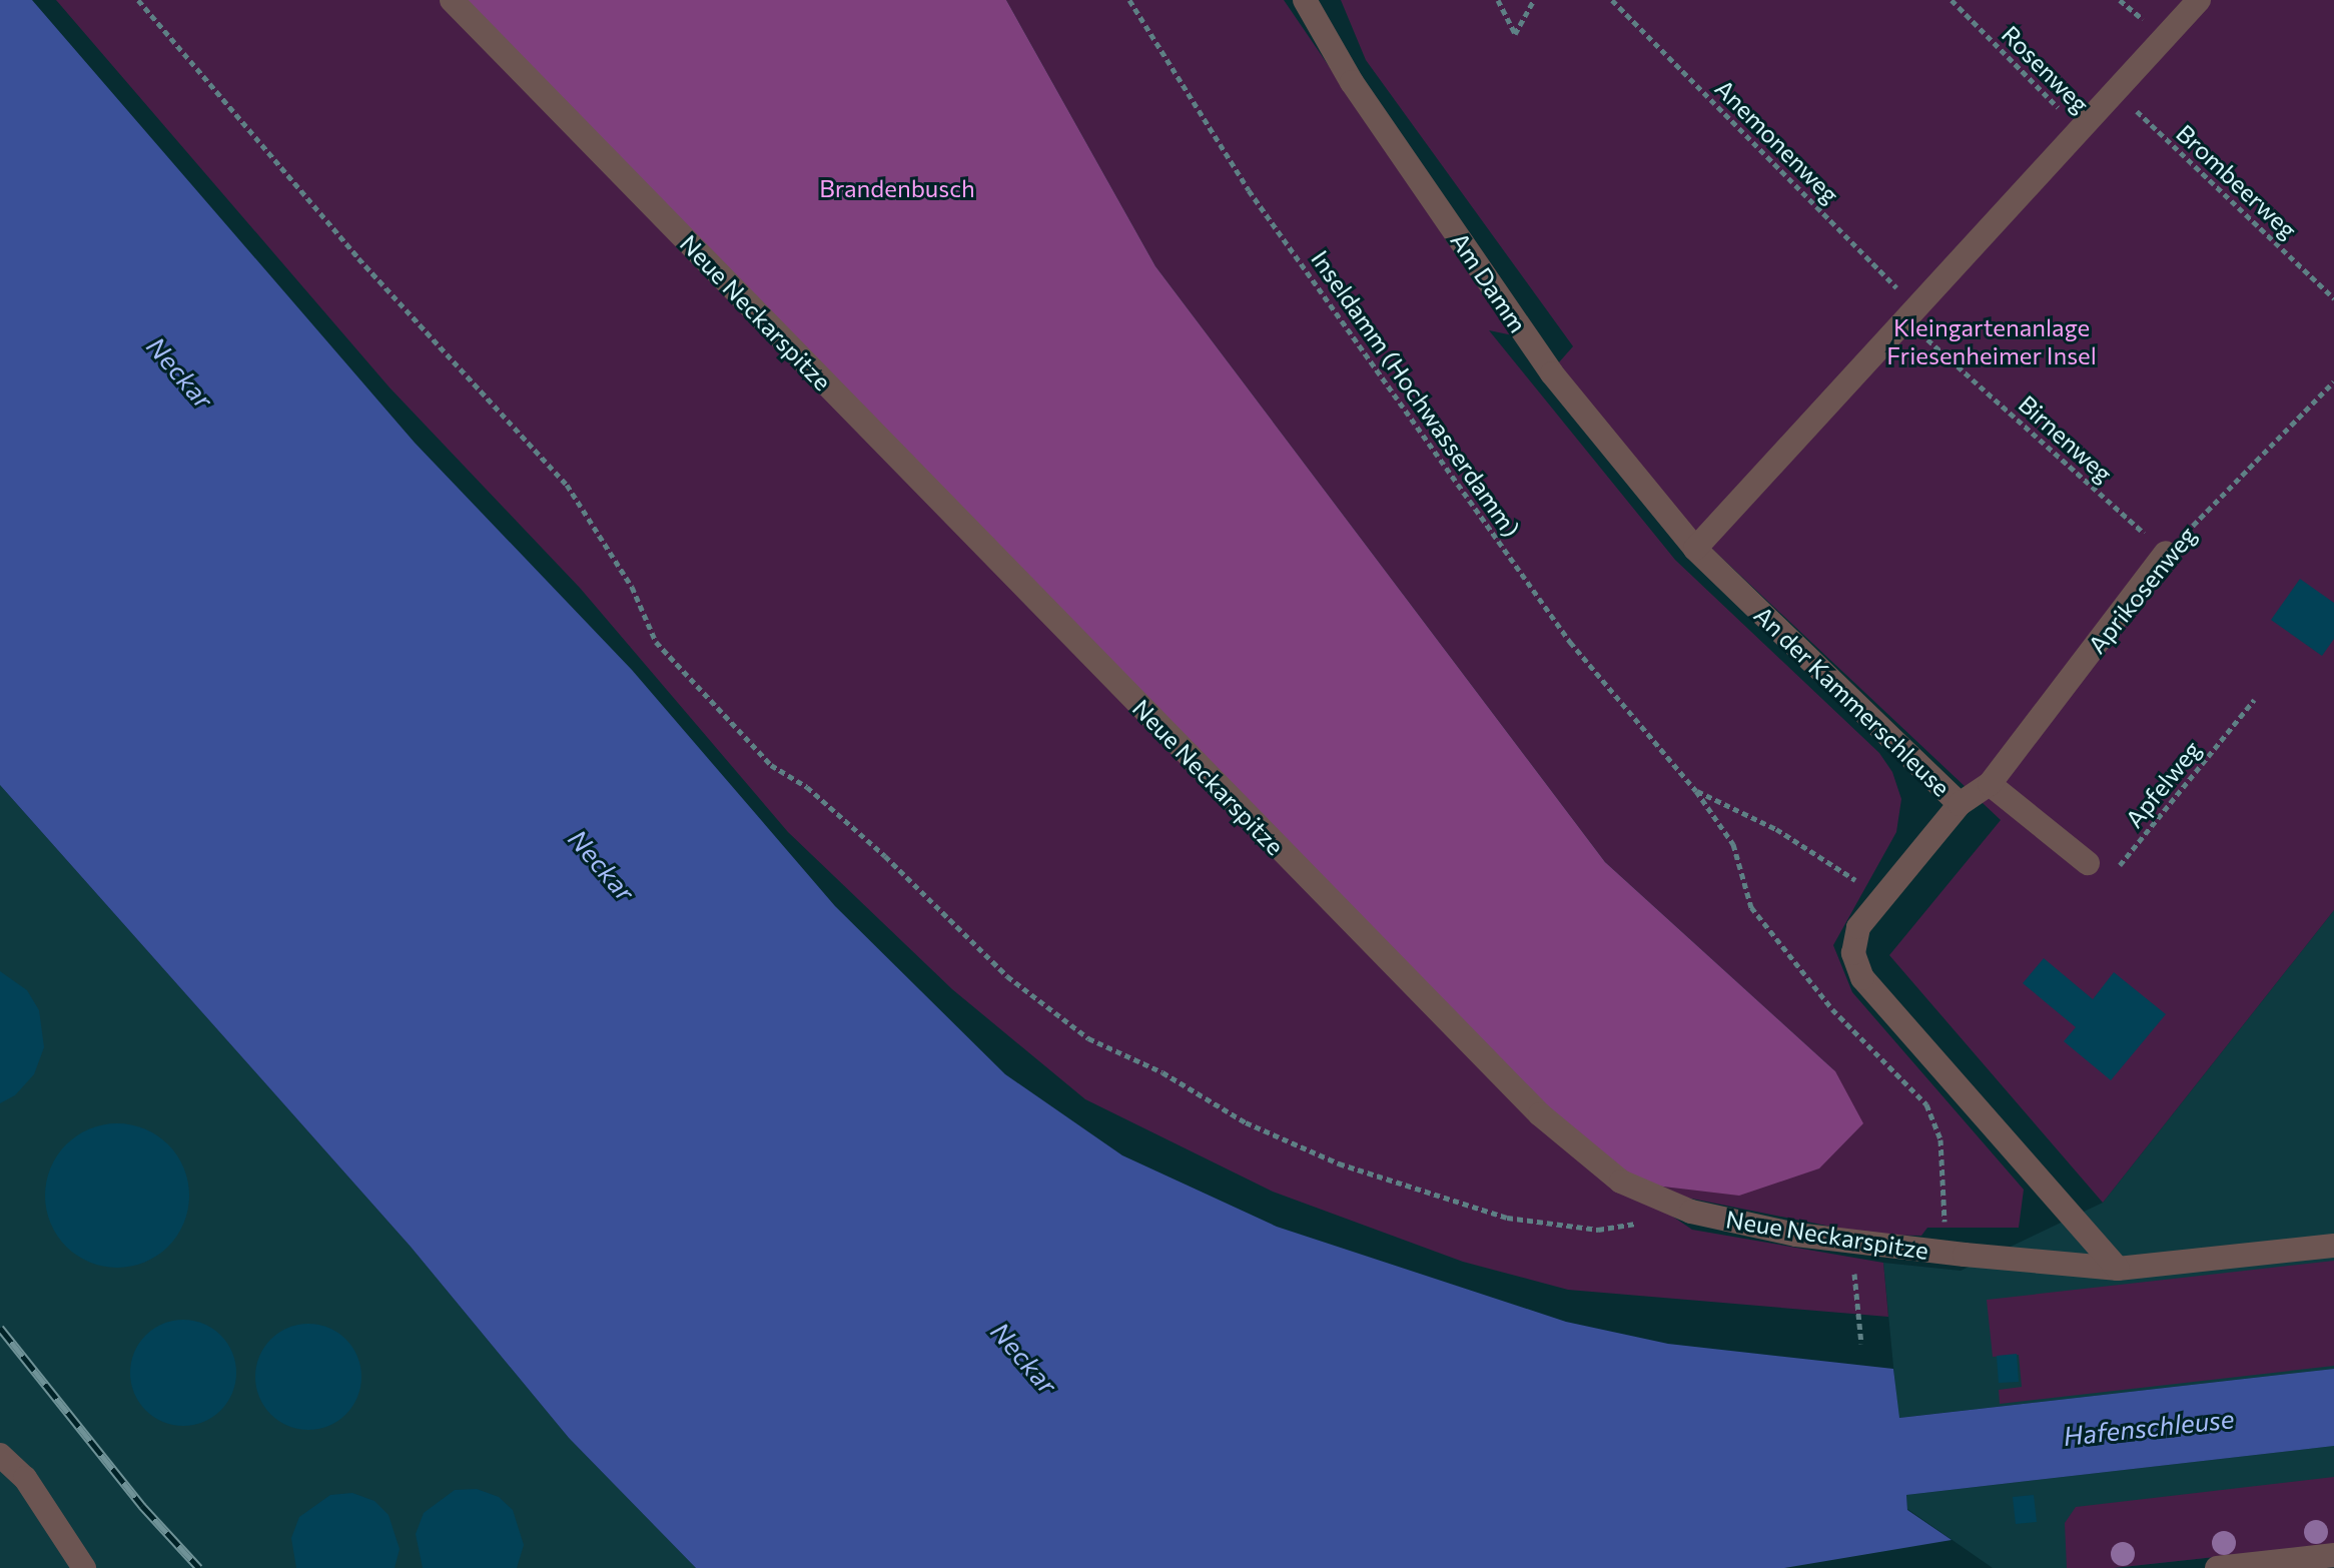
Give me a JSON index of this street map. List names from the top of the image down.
{
  "streets": {
    "lane": [
      "Am Damm",
      "Neue Neckarspitze",
      "Aprikosenweg",
      "An der Kammerschleuse"
    ],
    "path": [
      "Rosenweg",
      "Anemonenweg",
      "Brombeerweg",
      "Inseldamm (Hochwasserdamm)",
      "Birnenweg",
      "Apfelweg"
    ]
  },
  "crossings": [
    ["Anemonenweg", "Birnenweg"],
    ["Am Damm", "An der Kammerschleuse"],
    ["Neue Neckarspitze", "Inseldamm (Hochwasserdamm)"],
    ["Neue Neckarspitze", "An der Kammerschleuse"],
    ["Birnenweg", "Aprikosenweg"],
    ["Aprikosenweg", "An der Kammerschleuse"]
  ],
  "water": ["Neckar", "Hafenschleuse"],
  "parks": ["Brandenbusch", "Kleingartenanlage Friesenheimer Insel"]
}
